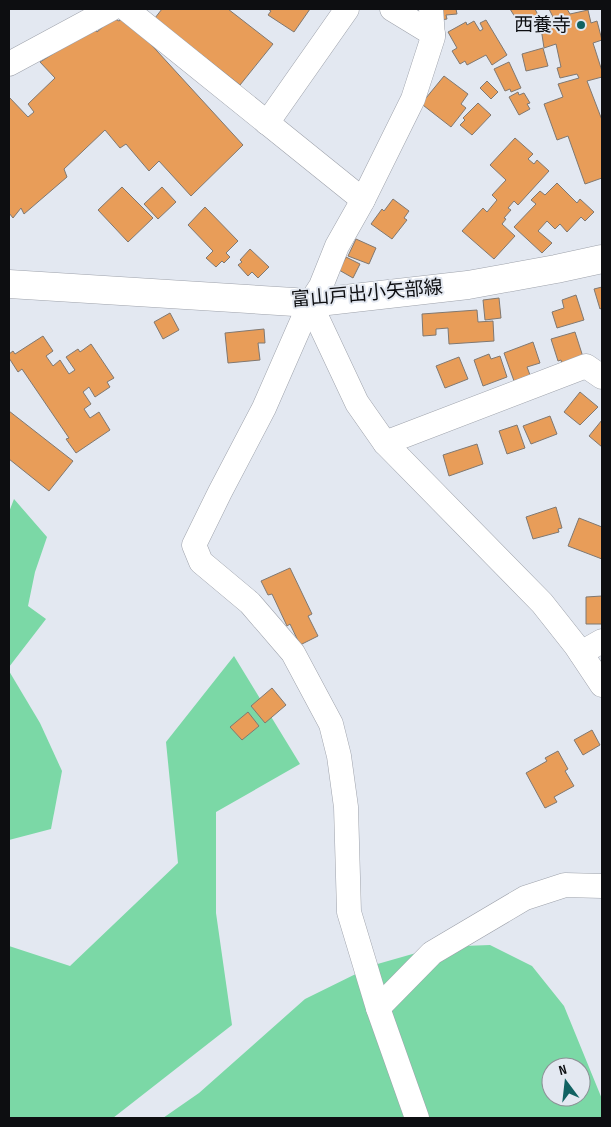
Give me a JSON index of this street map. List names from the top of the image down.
{
  "streets": {
    "main road": ["富山戸出小矢部線"]
  },
  "places": ["西養寺"],
  "north": "top"
}
